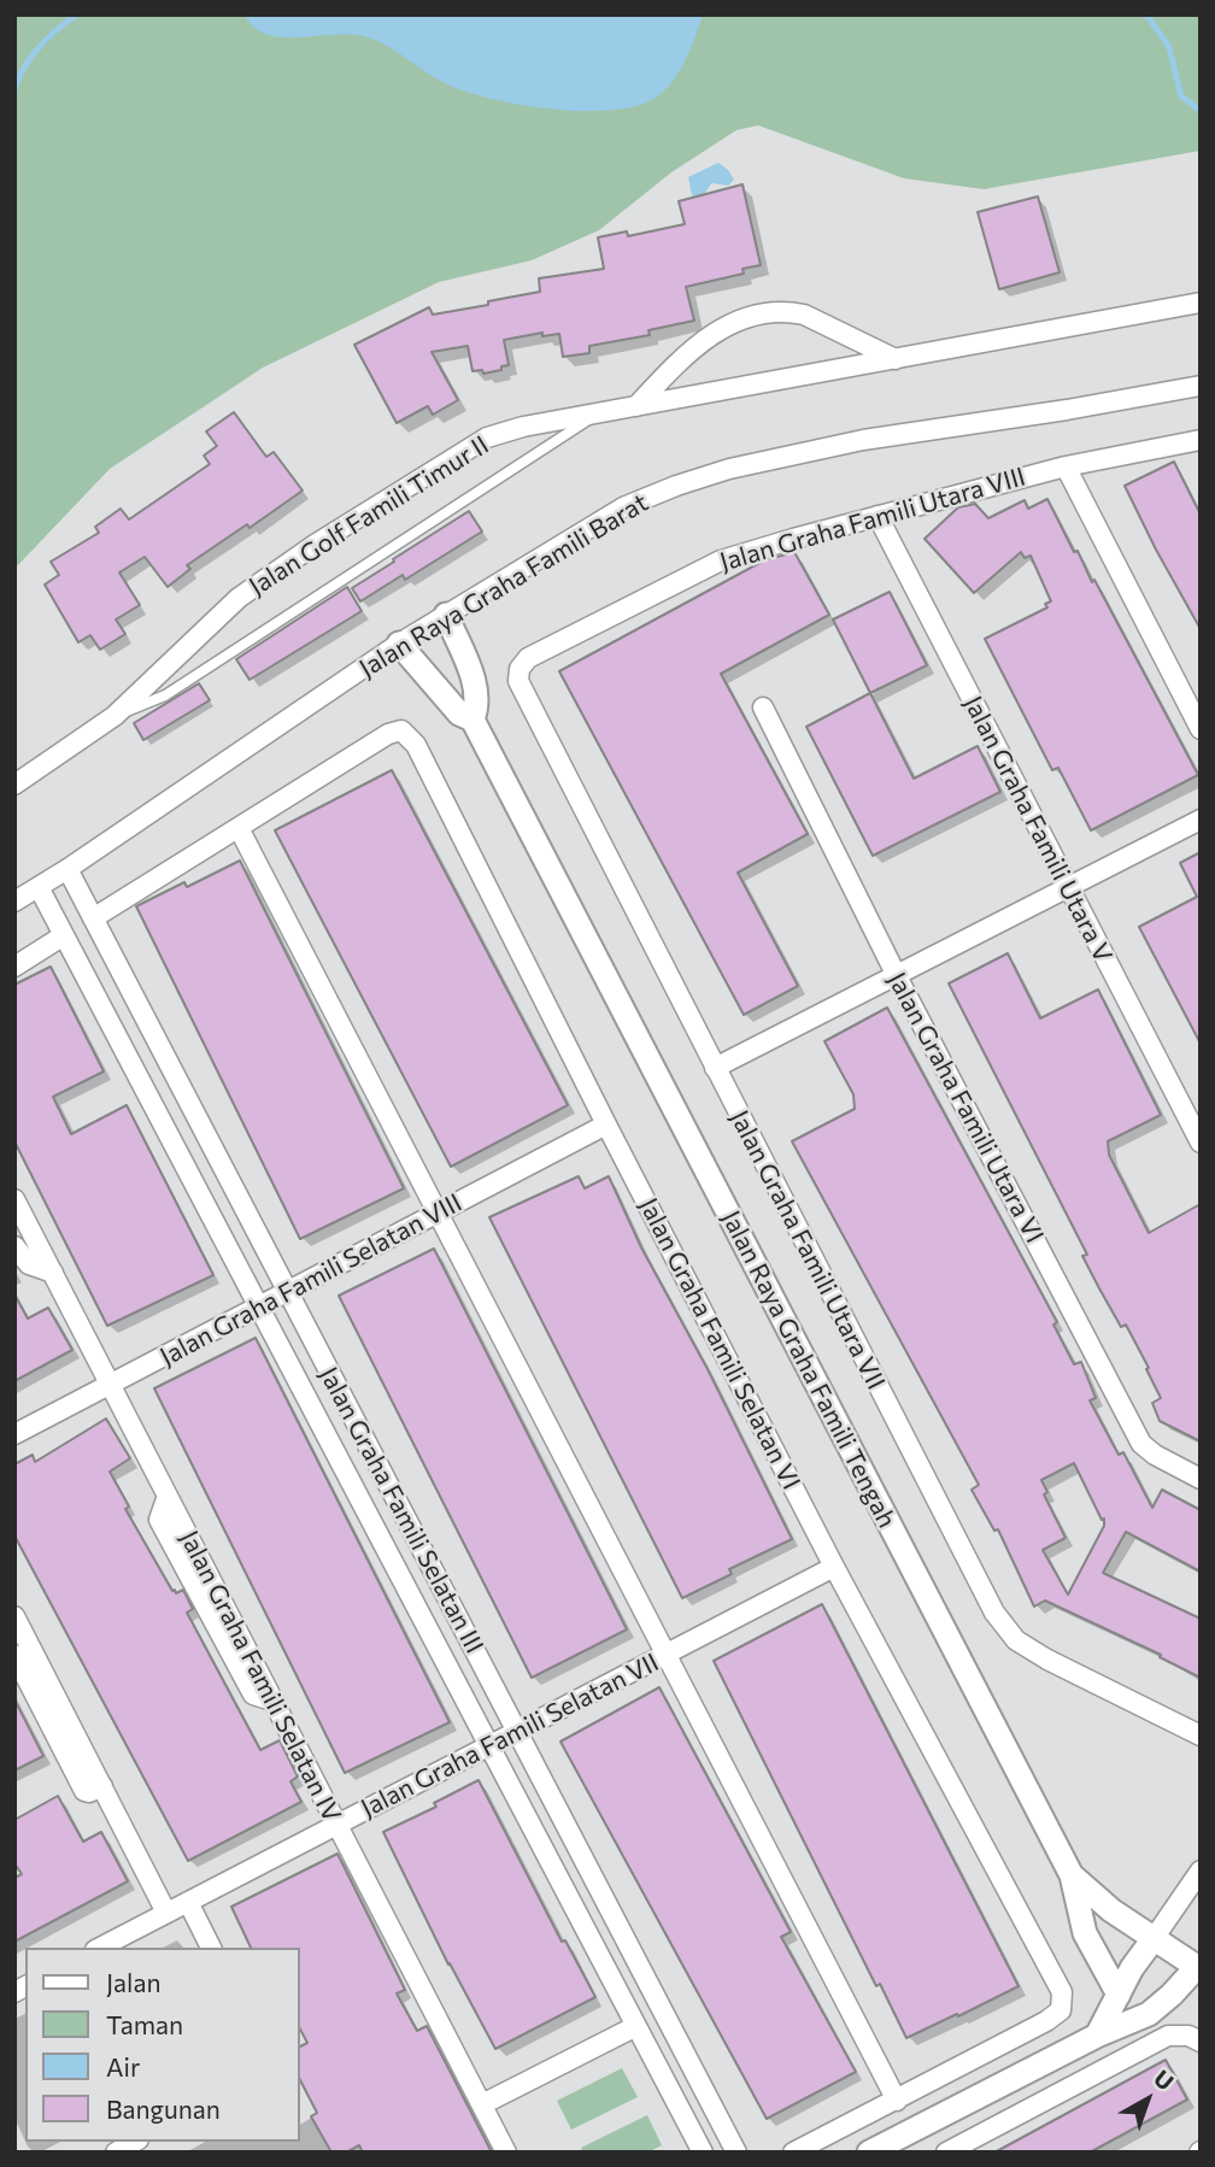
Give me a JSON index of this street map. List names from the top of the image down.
{
  "streets": {
    "street": [
      "Jalan Golf Famili Timur II",
      "Jalan Graha Famili Utara VIII",
      "Jalan Raya Graha Famili Barat",
      "Jalan Graha Famili Utara V",
      "Jalan Graha Famili Utara VI",
      "Jalan Graha Famili Utara VII",
      "Jalan Graha Famili Selatan VIII",
      "Jalan Graha Famili Selatan VI",
      "Jalan Raya Graha Famili Tengah",
      "Jalan Graha Famili Selatan III",
      "Jalan Graha Famili Selatan IV",
      "Jalan Graha Famili Selatan VII"
    ]
  },
  "crossings": [
    ["Jalan Graha Famili Utara VIII", "Jalan Graha Famili Utara V"],
    ["Jalan Graha Famili Utara VIII", "Jalan Graha Famili Utara VII"],
    ["Jalan Raya Graha Famili Barat", "Jalan Raya Graha Famili Tengah"],
    ["Jalan Raya Graha Famili Barat", "Jalan Graha Famili Selatan III"],
    ["Jalan Graha Famili Selatan VIII", "Jalan Graha Famili Selatan VI"],
    ["Jalan Graha Famili Selatan VIII", "Jalan Graha Famili Selatan III"],
    ["Jalan Graha Famili Selatan VIII", "Jalan Graha Famili Selatan IV"],
    ["Jalan Graha Famili Selatan VI", "Jalan Graha Famili Selatan III"],
    ["Jalan Graha Famili Selatan VI", "Jalan Graha Famili Selatan VII"],
    ["Jalan Graha Famili Selatan III", "Jalan Graha Famili Selatan VII"],
    ["Jalan Graha Famili Selatan IV", "Jalan Graha Famili Selatan VII"]
  ],
  "legend": [
    "Jalan",
    "Taman",
    "Air",
    "Bangunan"
  ],
  "north": "top right"
}
